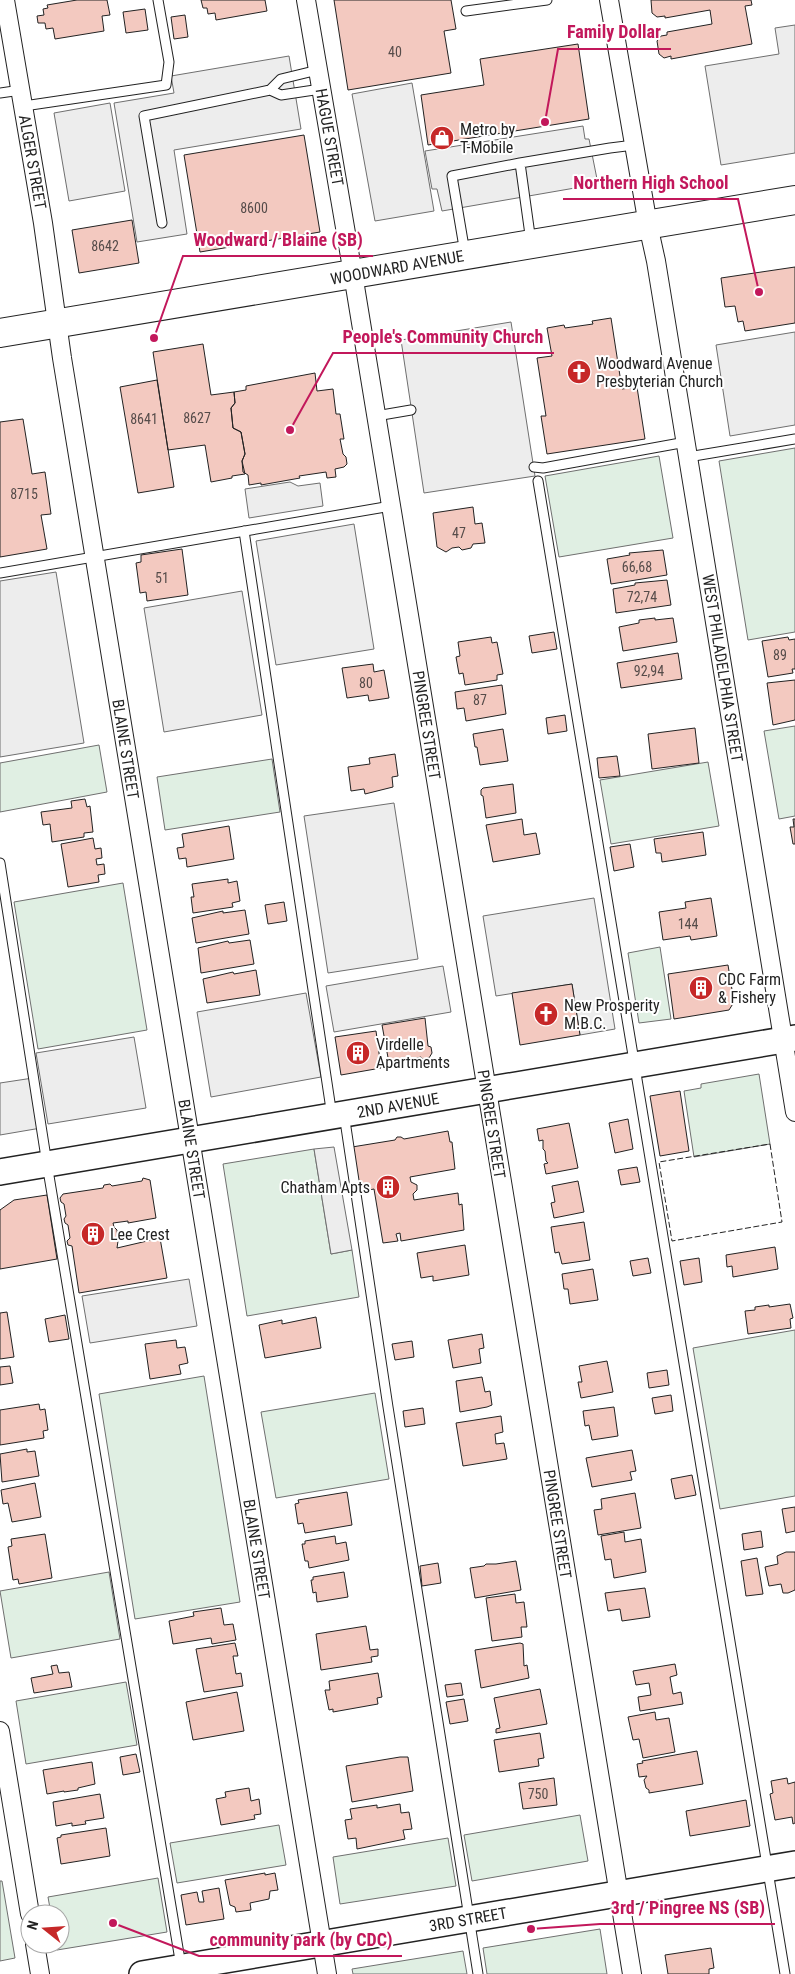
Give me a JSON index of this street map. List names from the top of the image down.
{
  "streets": {
    "main road": ["WOODWARD AVENUE"],
    "street": [
      "HAGUE STREET",
      "ALGER STREET",
      "WEST PHILADELPHIA STREET",
      "PINGREE STREET",
      "BLAINE STREET",
      "2ND AVENUE",
      "3RD STREET"
    ]
  },
  "crossings": [
    ["HAGUE STREET", "WOODWARD AVENUE"],
    ["HAGUE STREET", "PINGREE STREET"],
    ["ALGER STREET", "WOODWARD AVENUE"],
    ["ALGER STREET", "BLAINE STREET"],
    ["WOODWARD AVENUE", "WEST PHILADELPHIA STREET"],
    ["WOODWARD AVENUE", "PINGREE STREET"],
    ["WOODWARD AVENUE", "BLAINE STREET"],
    ["WEST PHILADELPHIA STREET", "2ND AVENUE"],
    ["PINGREE STREET", "2ND AVENUE"],
    ["PINGREE STREET", "3RD STREET"],
    ["BLAINE STREET", "2ND AVENUE"],
    ["BLAINE STREET", "3RD STREET"]
  ],
  "places": {
    "other": [
      "Family Dollar",
      "Northern High School",
      "Woodward / Blaine (SB)",
      "People's Community Church",
      "community park (by CDC)",
      "3rd / Pingree NS (SB)"
    ],
    "shop": ["Metro by T-Mobile"],
    "church": ["Woodward Avenue Presbyterian Church", "New Prosperity M.B.C."],
    "building": [
      "CDC Farm & Fishery",
      "Virdelle Apartments",
      "Chatham Apts",
      "Lee Crest"
    ]
  },
  "house_numbers": [
    "40",
    "8600",
    "8642",
    "8627",
    "8641",
    "8715",
    "47",
    "66,68",
    "51",
    "72,74",
    "89",
    "92,94",
    "80",
    "87",
    "144",
    "750"
  ],
  "north": "left"
}
